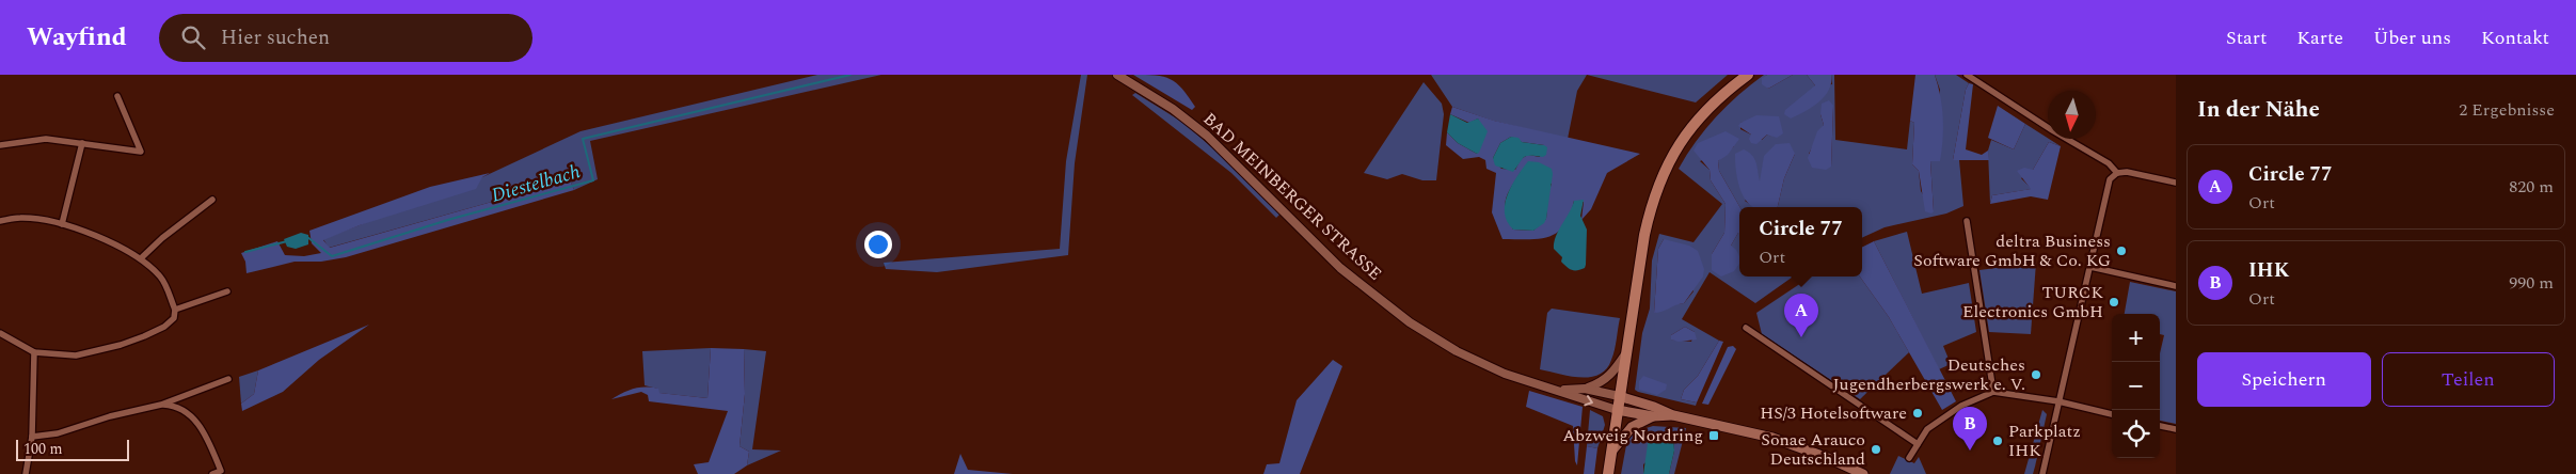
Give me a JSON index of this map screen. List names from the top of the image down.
{
  "streets": {
    "main road": ["BAD MEINBERGER STRASSE"]
  },
  "water": ["Diestelbach"],
  "places": {
    "other": [
      "deltra Business Software GmbH & Co. KG",
      "TURCK Electronics GmbH",
      "Deutsches Jugendherbergswerk e. V.",
      "HS/3 Hotelsoftware",
      "Parkplatz IHK",
      "Sonae Arauco Deutschland"
    ],
    "transit": ["Abzweig Nordring"]
  },
  "scale_bar": "100 m",
  "north": "bottom",
  "page": {
    "header": "Wayfind",
    "search": "Hier suchen",
    "nav": [
      "Start",
      "Karte",
      "Über uns",
      "Kontakt"
    ],
    "heading": ["In der Nähe", "2 Ergebnisse"],
    "list": [
      {
        "mark": "A",
        "name": "Circle 77",
        "note": "Ort",
        "value": "820 m"
      },
      {
        "mark": "B",
        "name": "IHK",
        "note": "Ort",
        "value": "990 m"
      }
    ],
    "popup": ["Circle 77", "Ort"],
    "pins": ["A", "B"],
    "map_buttons": ["+", "−"],
    "buttons": ["Speichern", "Teilen"],
    "scale": "100 m"
  }
}
